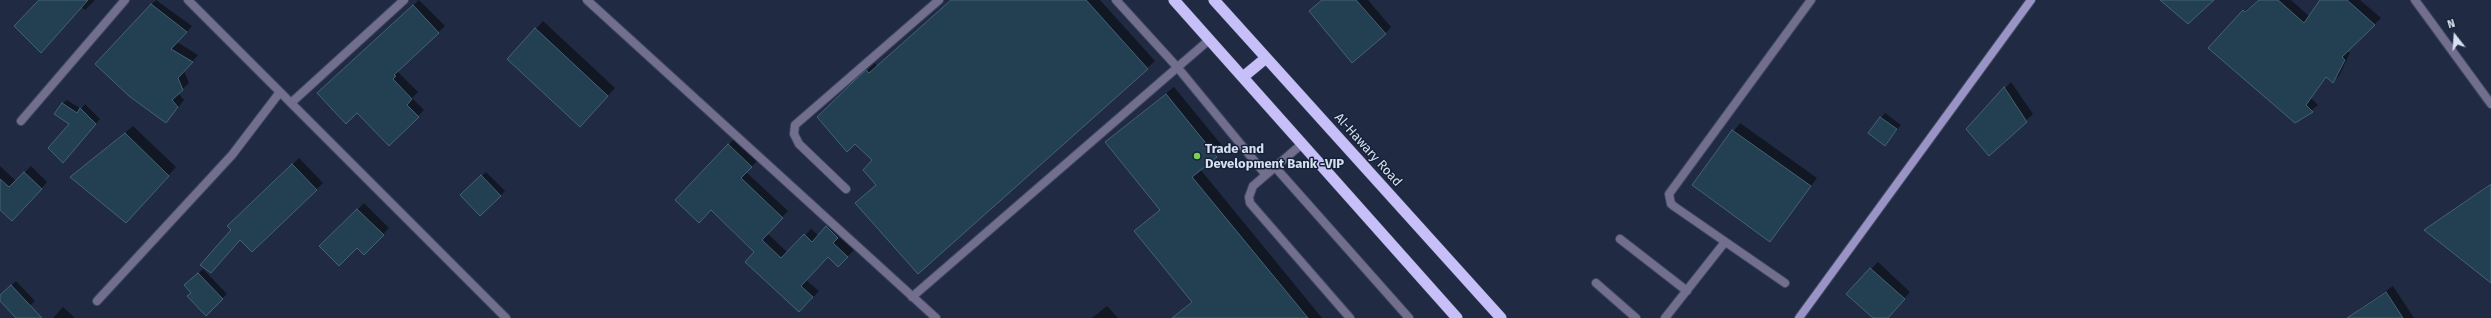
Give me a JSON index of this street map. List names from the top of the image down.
{
  "streets": {
    "highway": ["Al-Hawary Road"]
  },
  "places": ["Trade and Development Bank -VIP"],
  "north": "top"
}
